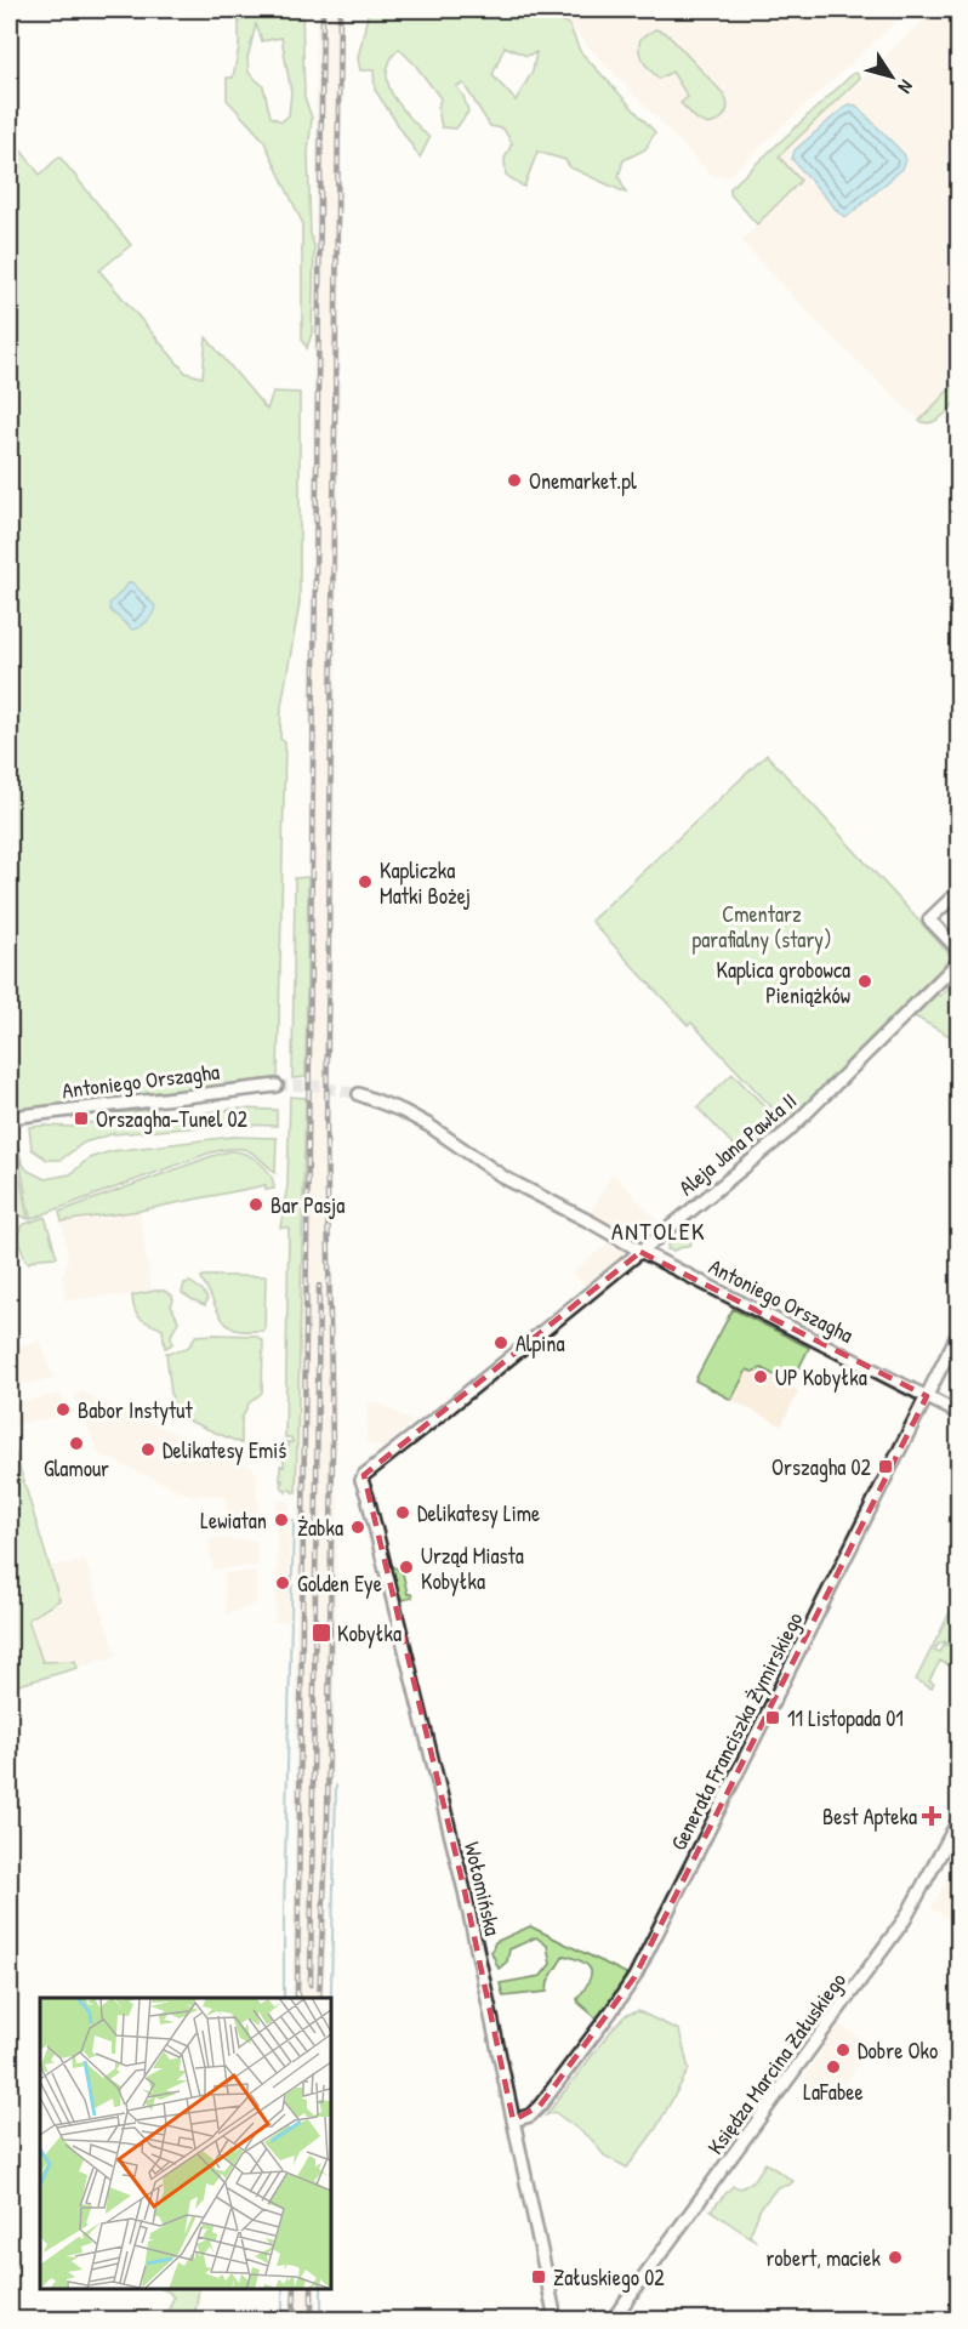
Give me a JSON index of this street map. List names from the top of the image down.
{
  "streets": {
    "street": [
      "Antoniego Orszagha",
      "Aleja Jana Pawła II",
      "Generała Franciszka Żymirskiego",
      "Wołomińska",
      "Księdza Marcina Załuskiego"
    ]
  },
  "crossings": [
    ["Antoniego Orszagha", "Aleja Jana Pawła II"],
    ["Antoniego Orszagha", "Generała Franciszka Żymirskiego"],
    ["Aleja Jana Pawła II", "Wołomińska"],
    ["Generała Franciszka Żymirskiego", "Wołomińska"]
  ],
  "districts": ["ANTOLEK"],
  "parks": ["Cmentarz parafialny (stary)"],
  "places": {
    "other": [
      "Onemarket.pl",
      "Kapliczka Matki Bożej",
      "Kaplica grobowca Pieniążków",
      "Bar Pasja",
      "Alpina",
      "UP Kobyłka",
      "Babor Instytut",
      "Glamour",
      "Delikatesy Emiś",
      "Delikatesy Lime",
      "Lewiatan",
      "Żabka",
      "Urząd Miasta Kobyłka",
      "Golden Eye",
      "Dobre Oko",
      "LaFabee",
      "robert, maciek"
    ],
    "transit": [
      "Orszagha-Tunel 02",
      "Orszagha 02",
      "Kobyłka",
      "11 Listopada 01",
      "Załuskiego 02"
    ],
    "health": ["Best Apteka"]
  },
  "north": "bottom right"
}
